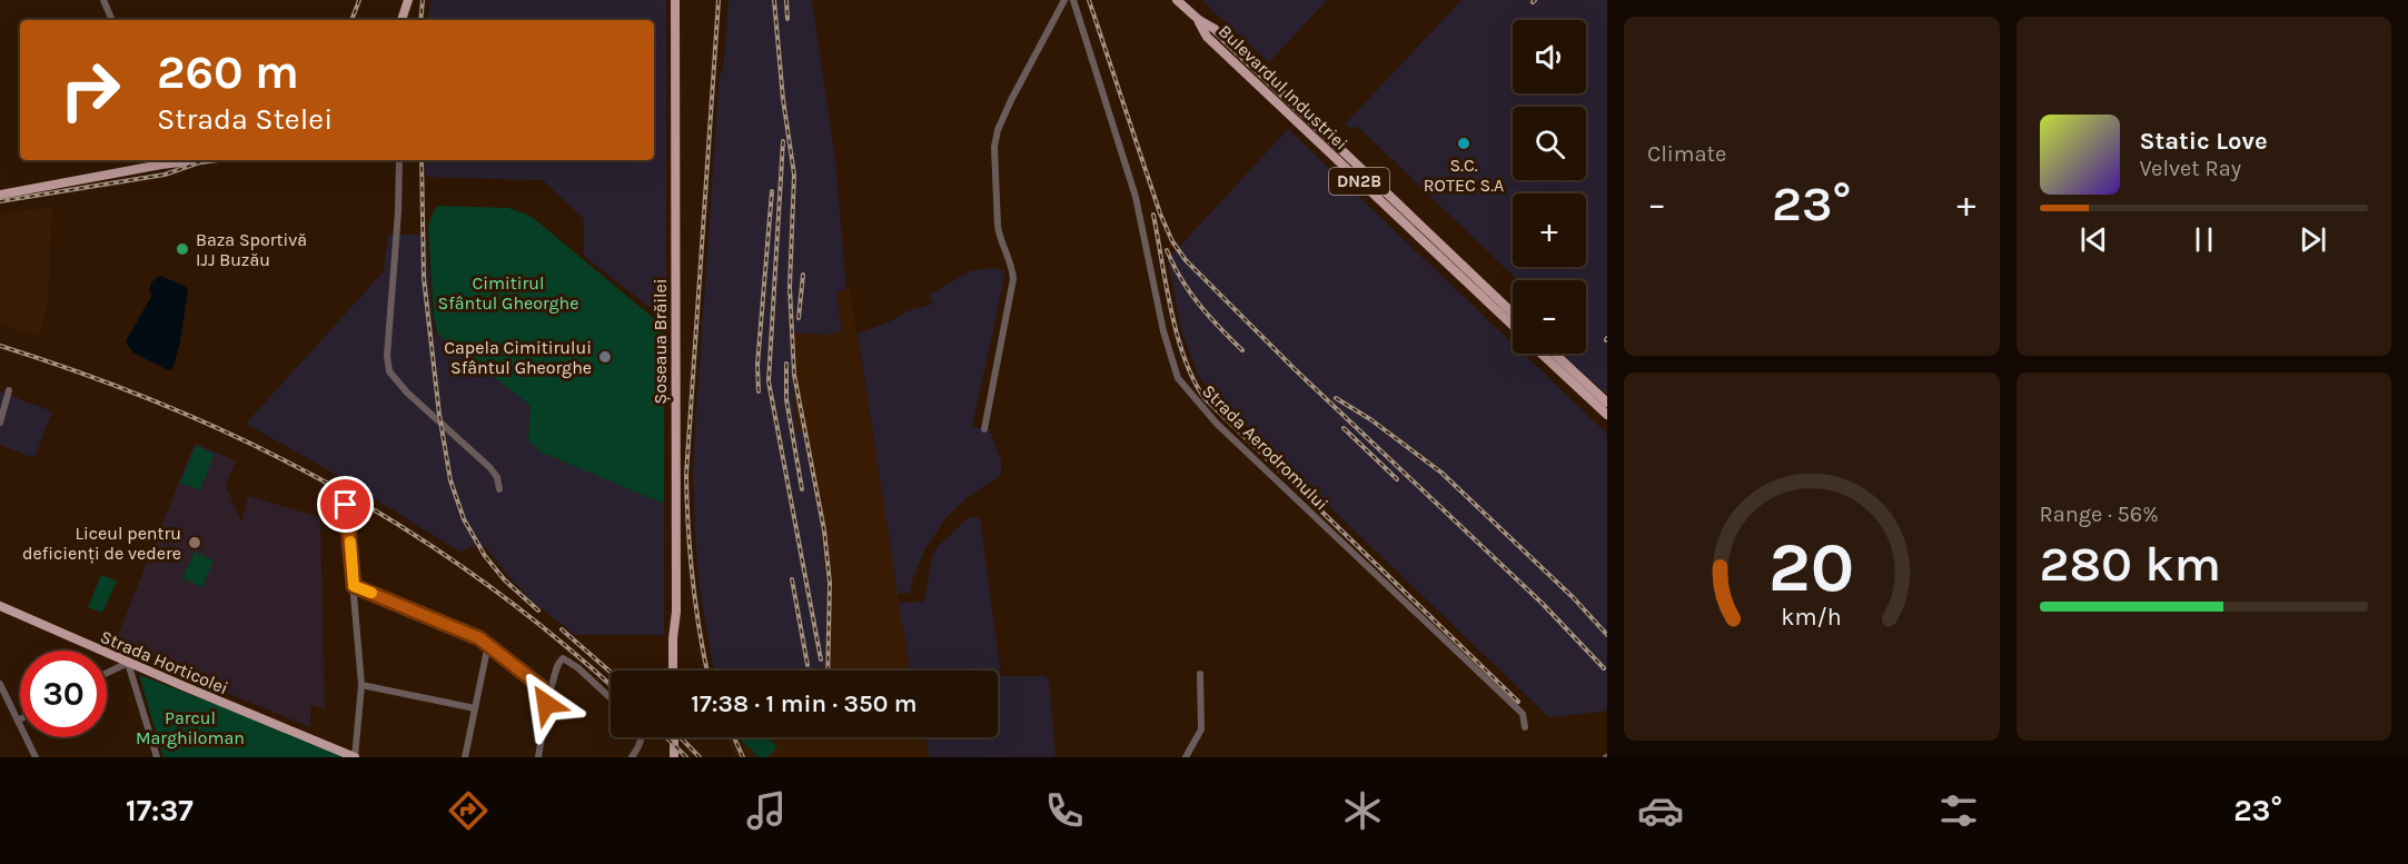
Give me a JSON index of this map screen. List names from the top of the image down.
{
  "streets": {
    "main road": [
      "Bulevardul Industriei",
      "DN2B",
      "Șoseaua Brăilei",
      "Strada Horticolei"
    ],
    "street": ["Strada Aerodromului"]
  },
  "parks": ["Cimitirul Sfântul Gheorghe", "Parcul Marghiloman"],
  "places": [
    "S.C. ROTEC S.A",
    "Baza Sportivă IJJ Buzău",
    "Capela Cimitirului Sfântul Gheorghe",
    "Liceul pentru deficienți de vedere"
  ],
  "page": {
    "tile": [
      "Climate",
      ["Range · 56%", "280 km"]
    ],
    "map_buttons": ["+", "−"],
    "turn": ["260 m", "Strada Stelei"],
    "song": ["Static Love", "Velvet Ray"],
    "heat": ["−", "23°", "+"],
    "limit": "30",
    "trip": "17:38 · 1 min · 350 m",
    "tabs": ["17:37", "23°"],
    "gauge": ["20", "km/h"]
  }
}
